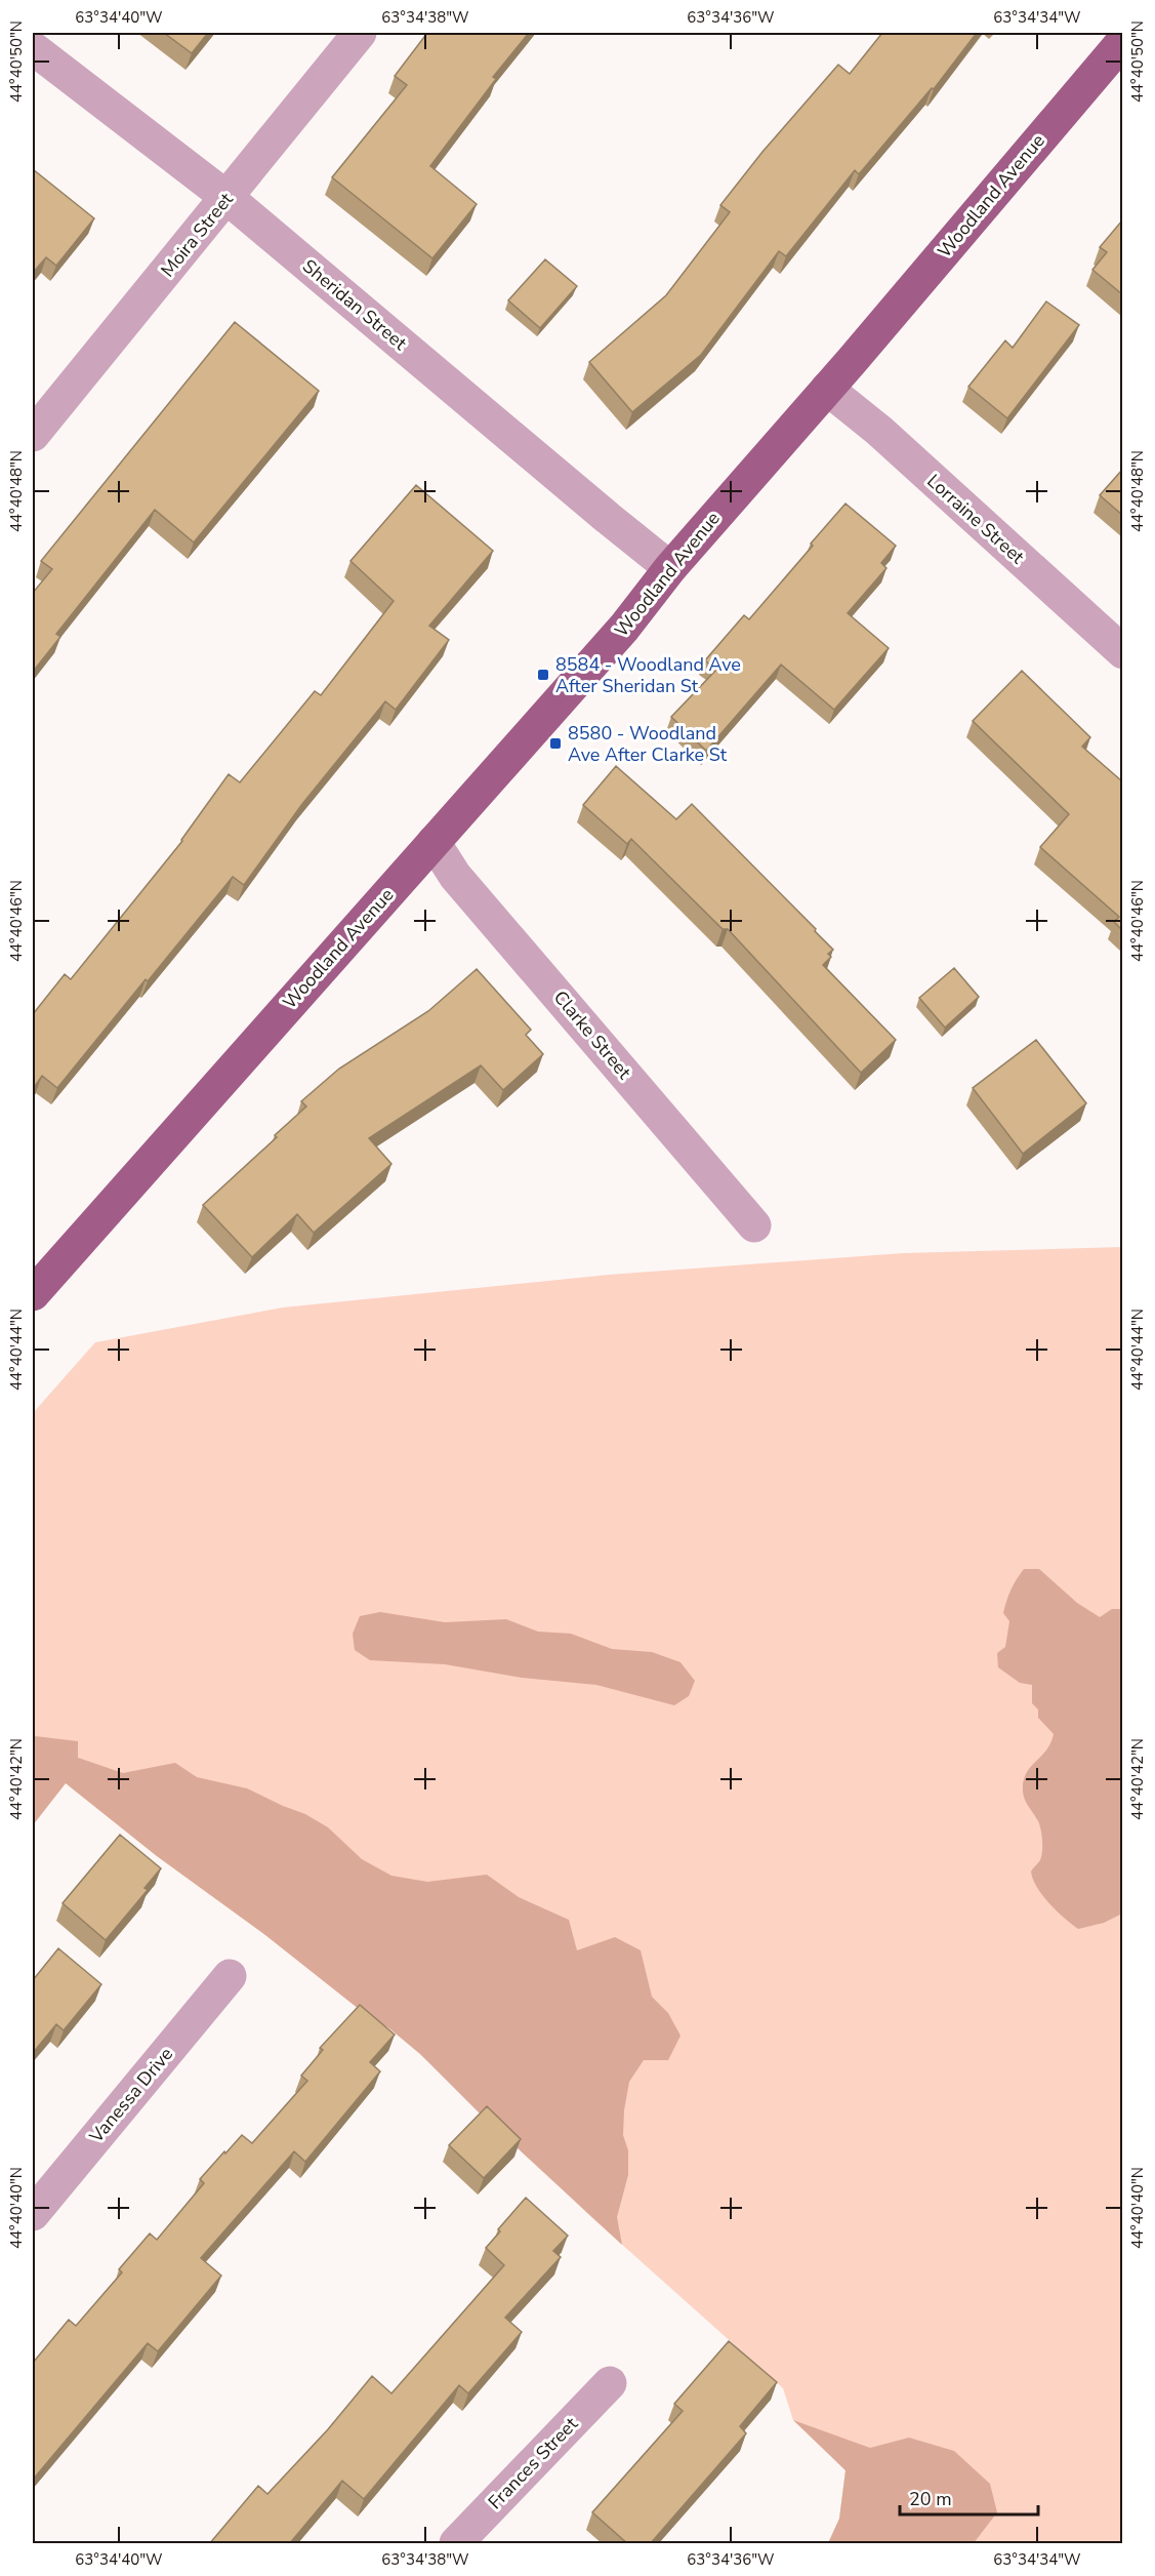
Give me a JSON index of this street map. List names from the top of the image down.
{
  "streets": {
    "main road": ["Woodland Avenue"],
    "street": [
      "Moira Street",
      "Sheridan Street",
      "Lorraine Street",
      "Clarke Street",
      "Vanessa Drive",
      "Frances Street"
    ]
  },
  "crossings": [
    ["Woodland Avenue", "Sheridan Street"],
    ["Woodland Avenue", "Lorraine Street"],
    ["Woodland Avenue", "Clarke Street"],
    ["Moira Street", "Sheridan Street"]
  ],
  "places": {
    "transit": ["8584 - Woodland Ave After Sheridan St", "8580 - Woodland Ave After Clarke St"]
  },
  "scale_bar": "20 m",
  "coordinates": [
    "63°34'40\"W",
    "63°34'38\"W",
    "63°34'36\"W",
    "63°34'34\"W",
    "44°40'50\"N",
    "44°40'48\"N",
    "44°40'46\"N",
    "44°40'44\"N",
    "44°40'42\"N",
    "44°40'40\"N"
  ]
}
